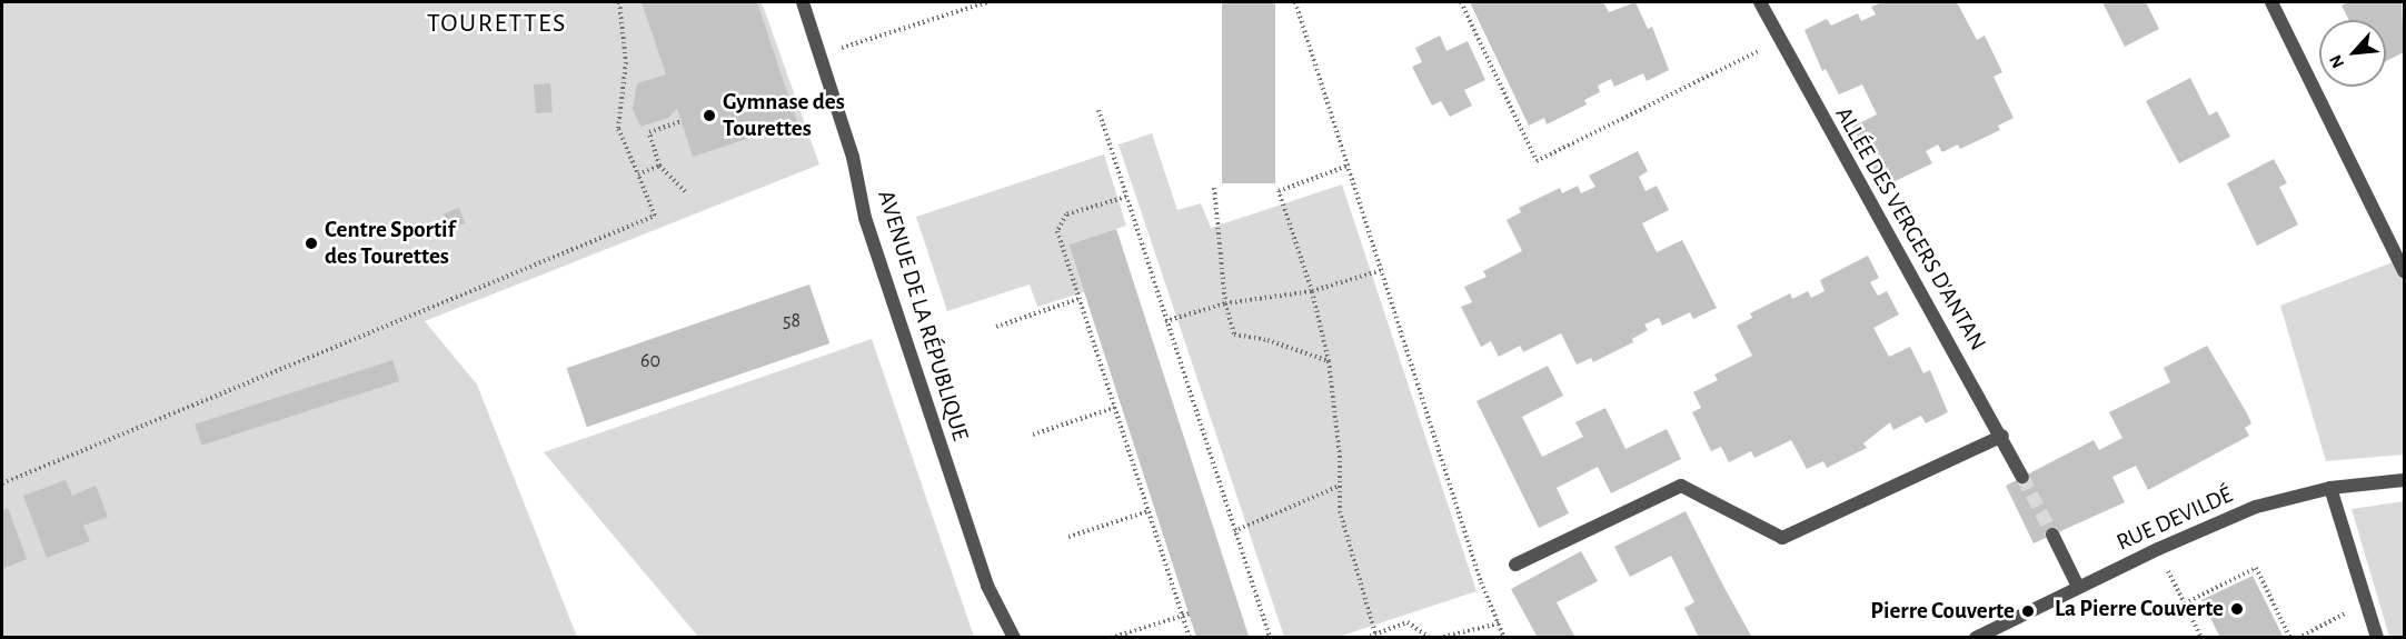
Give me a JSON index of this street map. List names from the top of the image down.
{
  "streets": {
    "street": ["ALLÉE DES VERGERS D'ANTAN", "AVENUE DE LA RÉPUBLIQUE", "RUE DEVILDÉ"]
  },
  "districts": ["TOURETTES"],
  "places": [
    "Gymnase des Tourettes",
    "Centre Sportif des Tourettes",
    "La Pierre Couverte",
    "Pierre Couverte"
  ],
  "house_numbers": ["58", "60"],
  "north": "bottom left"
}
